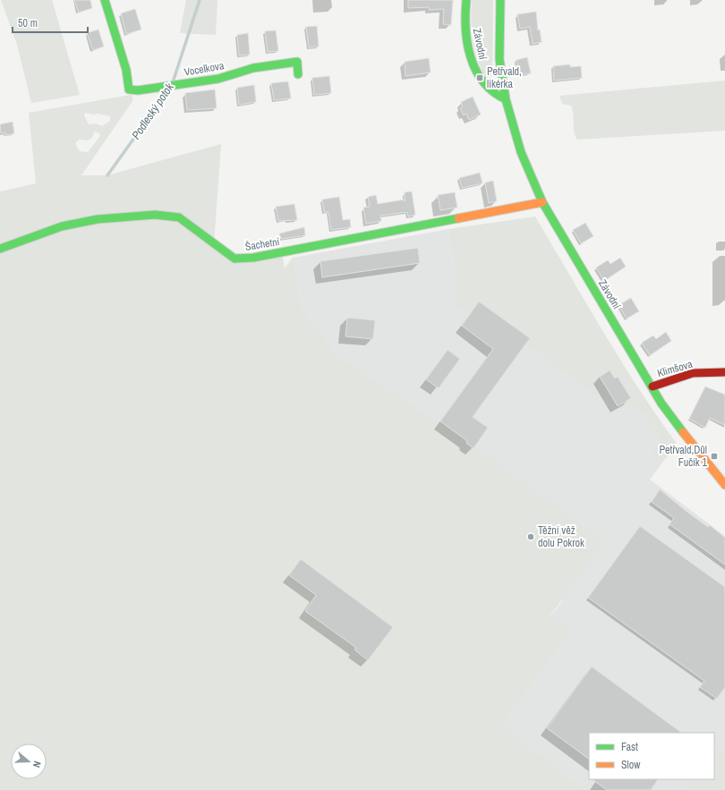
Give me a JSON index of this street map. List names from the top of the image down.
{
  "streets": {
    "street": [
      "Závodní",
      "Vocelkova",
      "Šachetní",
      "Klimšova"
    ]
  },
  "crossings": [
    ["Závodní", "Šachetní"],
    ["Závodní", "Klimšova"]
  ],
  "water": ["Podleský potok"],
  "places": {
    "transit": ["Petřvald, likérka", "Petřvald,Důl Fučík 1"],
    "other": ["Těžní věž dolu Pokrok"]
  },
  "legend": ["Fast", "Slow"],
  "scale_bar": "50 m",
  "north": "right"
}
